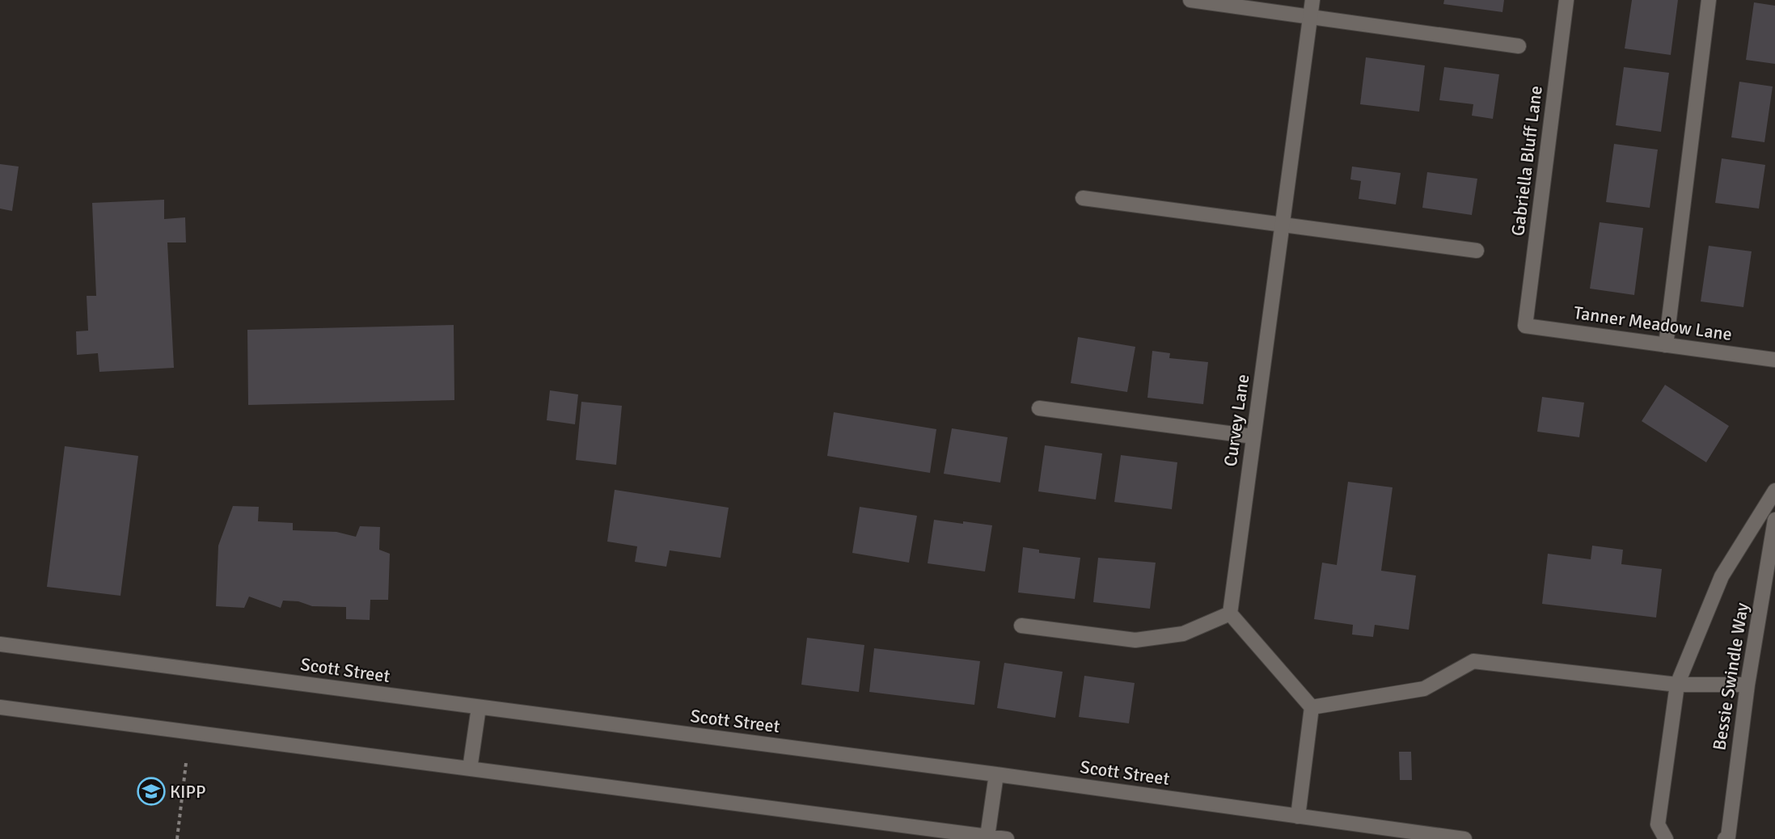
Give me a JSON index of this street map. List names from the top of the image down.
{
  "streets": {
    "street": [
      "Gabriella Bluff Lane",
      "Tanner Meadow Lane",
      "Curvey Lane",
      "Scott Street",
      "Bessie Swindle Way"
    ]
  },
  "crossings": [
    ["Gabriella Bluff Lane", "Tanner Meadow Lane"]
  ],
  "places": {
    "school or university": ["KIPP"]
  }
}
